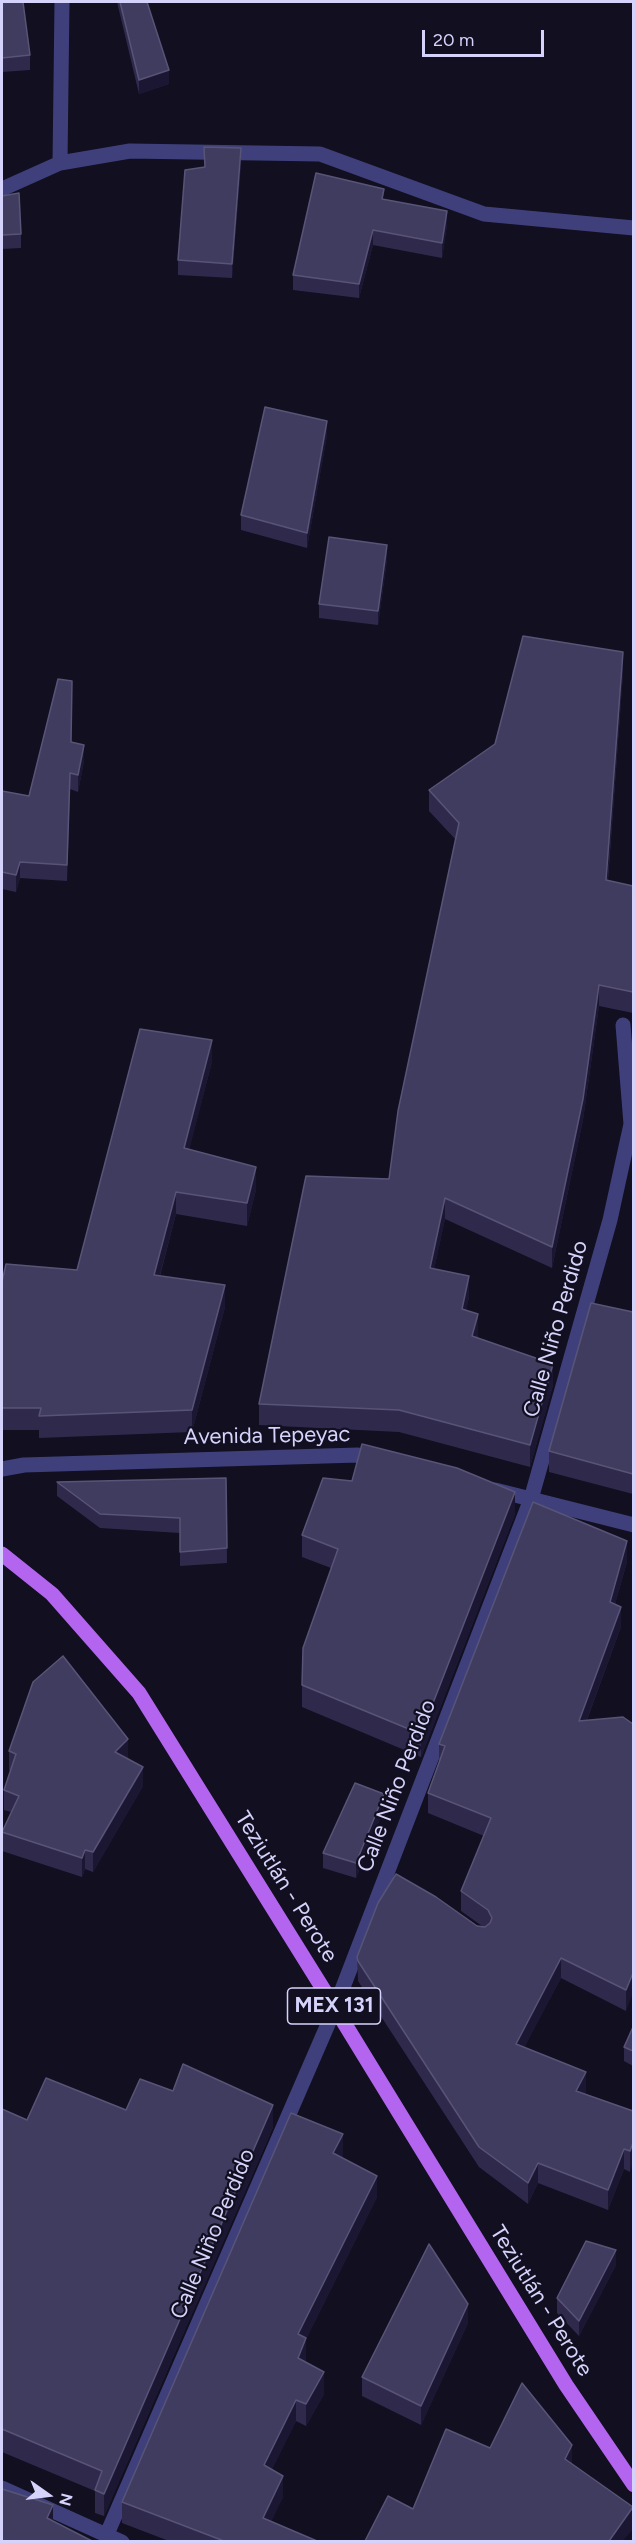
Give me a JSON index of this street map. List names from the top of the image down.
{
  "streets": {
    "main road": ["Teziutlán - Perote", "MEX 131"],
    "street": ["Calle Niño Perdido", "Avenida Tepeyac"]
  },
  "crossings": [
    ["Calle Niño Perdido", "Teziutlán - Perote"]
  ],
  "scale_bar": "20 m",
  "north": "right"
}
